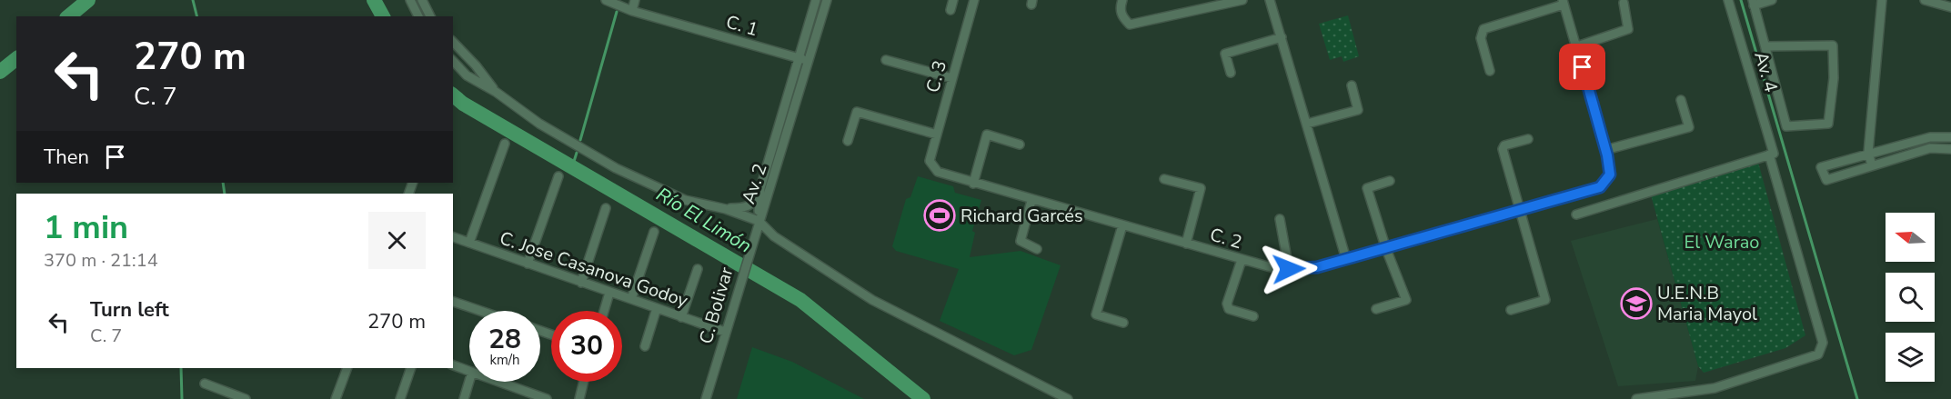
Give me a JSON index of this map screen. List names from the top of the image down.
{
  "streets": {
    "street": [
      "C. 1",
      "Av. 4",
      "C. 3",
      "Av. 2",
      "C. 2",
      "C. Jose Casanova Godoy",
      "C. Bolivar"
    ]
  },
  "crossings": [
    ["C. 1", "Av. 2"],
    ["C. 3", "C. 2"],
    ["Av. 2", "C. Bolivar"],
    ["C. Jose Casanova Godoy", "C. Bolivar"]
  ],
  "water": ["Río El Limón"],
  "parks": ["El Warao"],
  "places": {
    "sports": ["Richard Garcés"],
    "school or university": ["U.E.N.B Maria Mayol"]
  },
  "north": "left",
  "page": {
    "turn": ["270 m", "C. 7"],
    "then": "Then",
    "heading": ["1 min", "370 m · 21:14"],
    "list": [
      {
        "name": "Turn left",
        "note": "C. 7",
        "value": "270 m"
      }
    ],
    "speed": "28 km/h",
    "limit": "30"
  }
}
